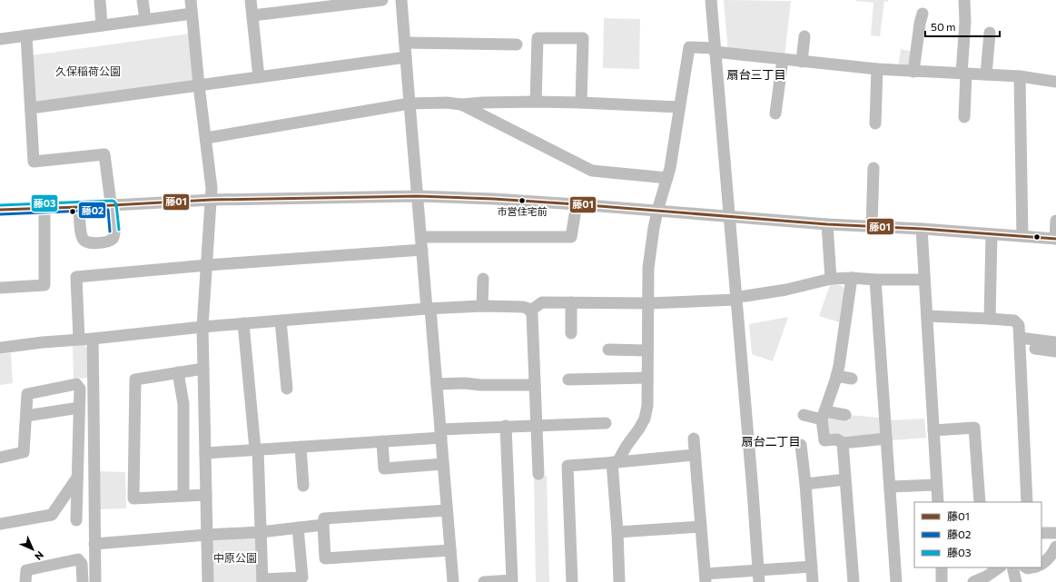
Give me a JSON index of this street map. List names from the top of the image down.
{
  "districts": ["扇台三丁目", "扇台二丁目"],
  "parks": ["久保稲荷公園", "中原公園"],
  "places": ["市営住宅前"],
  "lines": ["transit line 藤01", "transit line 藤03", "transit line 藤02"],
  "legend": ["藤01", "藤02", "藤03"],
  "scale_bar": "50 m",
  "north": "bottom right"
}
